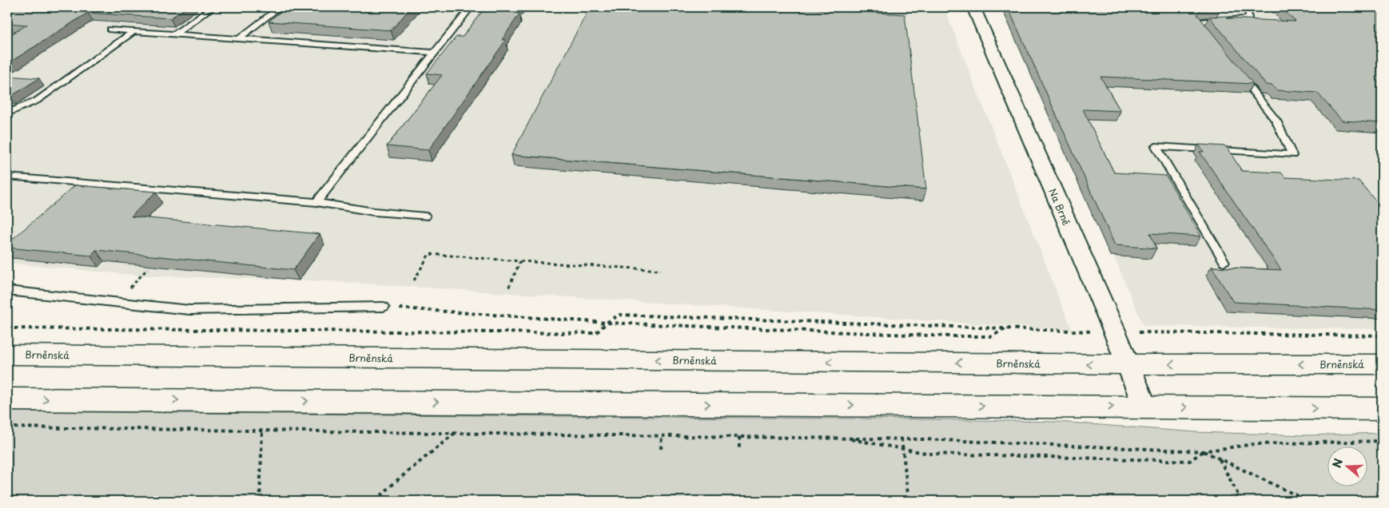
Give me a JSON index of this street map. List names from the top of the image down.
{
  "streets": {
    "main road": ["Brněnská"],
    "street": ["Na Brně"]
  },
  "crossings": [
    ["Na Brně", "Brněnská"]
  ],
  "north": "left"
}
